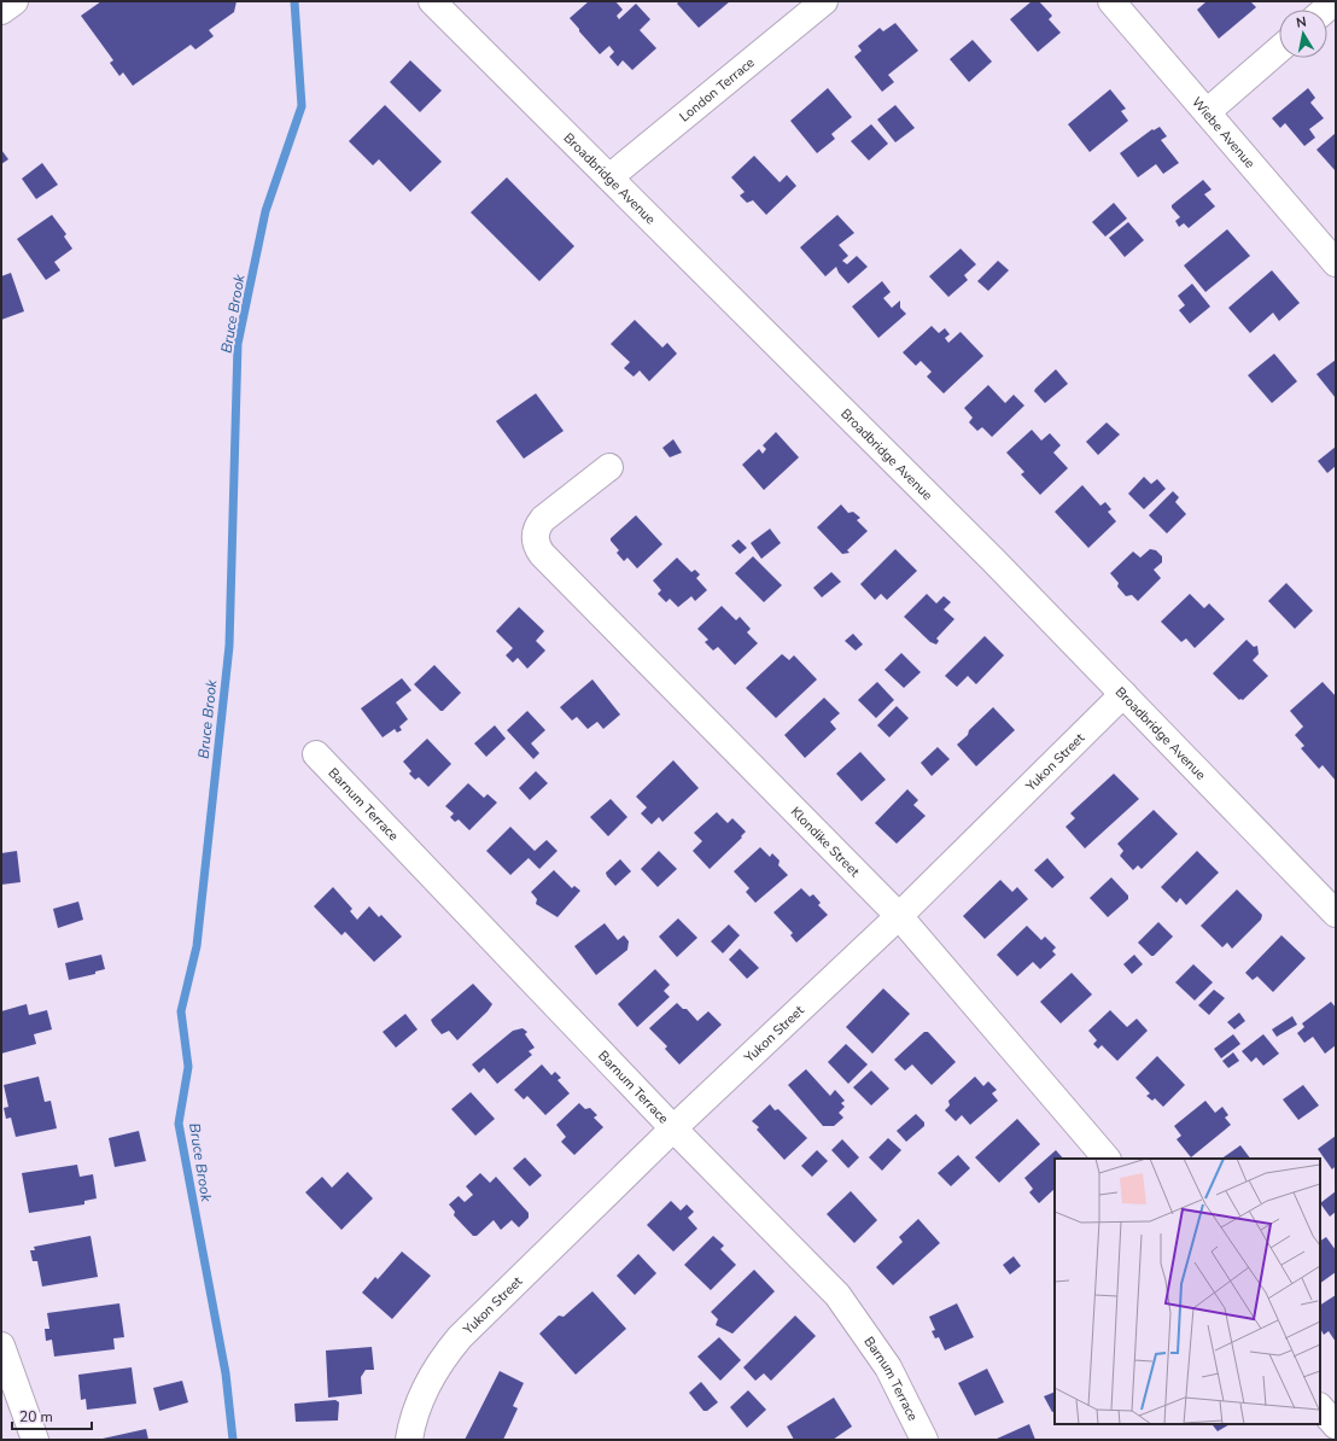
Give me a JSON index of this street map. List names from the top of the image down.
{
  "streets": {
    "street": [
      "London Terrace",
      "Wiebe Avenue",
      "Broadbridge Avenue",
      "Yukon Street",
      "Barnum Terrace",
      "Klondike Street"
    ]
  },
  "crossings": [
    ["London Terrace", "Broadbridge Avenue"],
    ["Broadbridge Avenue", "Yukon Street"],
    ["Yukon Street", "Barnum Terrace"],
    ["Yukon Street", "Klondike Street"]
  ],
  "water": ["Bruce Brook"],
  "scale_bar": "20 m",
  "north": "top"
}
